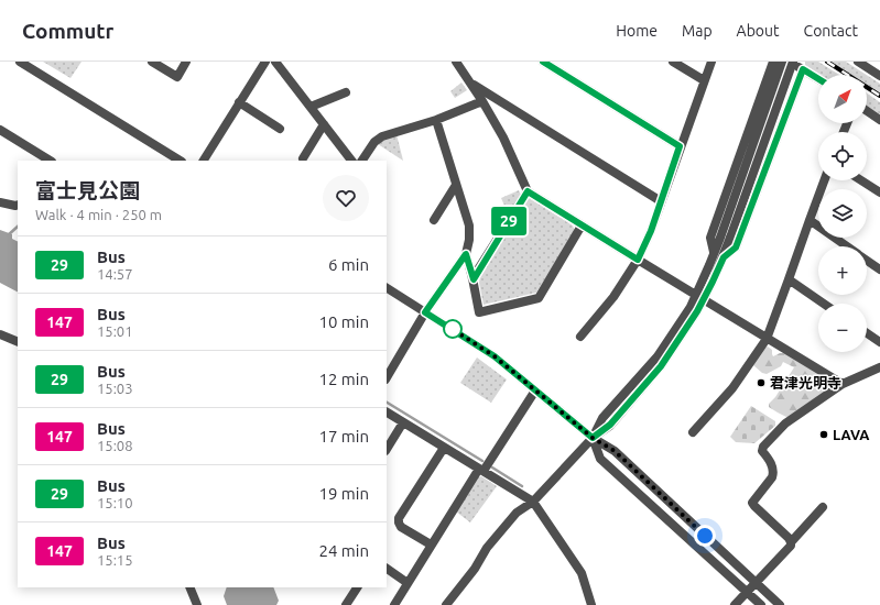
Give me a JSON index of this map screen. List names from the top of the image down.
{
  "places": ["君津光明寺", "LAVA"],
  "lines": ["bus line 29"],
  "north": "top right",
  "page": {
    "header": "Commutr",
    "nav": [
      "Home",
      "Map",
      "About",
      "Contact"
    ],
    "on_map": "29",
    "map_buttons": ["+", "−"],
    "heading": ["富士見公園", "Walk · 4 min · 250 m"],
    "list": [
      {
        "mark": "29",
        "name": "Bus",
        "note": "14:57",
        "value": "6 min"
      },
      {
        "mark": "147",
        "name": "Bus",
        "note": "15:01",
        "value": "10 min"
      },
      {
        "mark": "29",
        "name": "Bus",
        "note": "15:03",
        "value": "12 min"
      },
      {
        "mark": "147",
        "name": "Bus",
        "note": "15:08",
        "value": "17 min"
      },
      {
        "mark": "29",
        "name": "Bus",
        "note": "15:10",
        "value": "19 min"
      },
      {
        "mark": "147",
        "name": "Bus",
        "note": "15:15",
        "value": "24 min"
      }
    ]
  }
}
